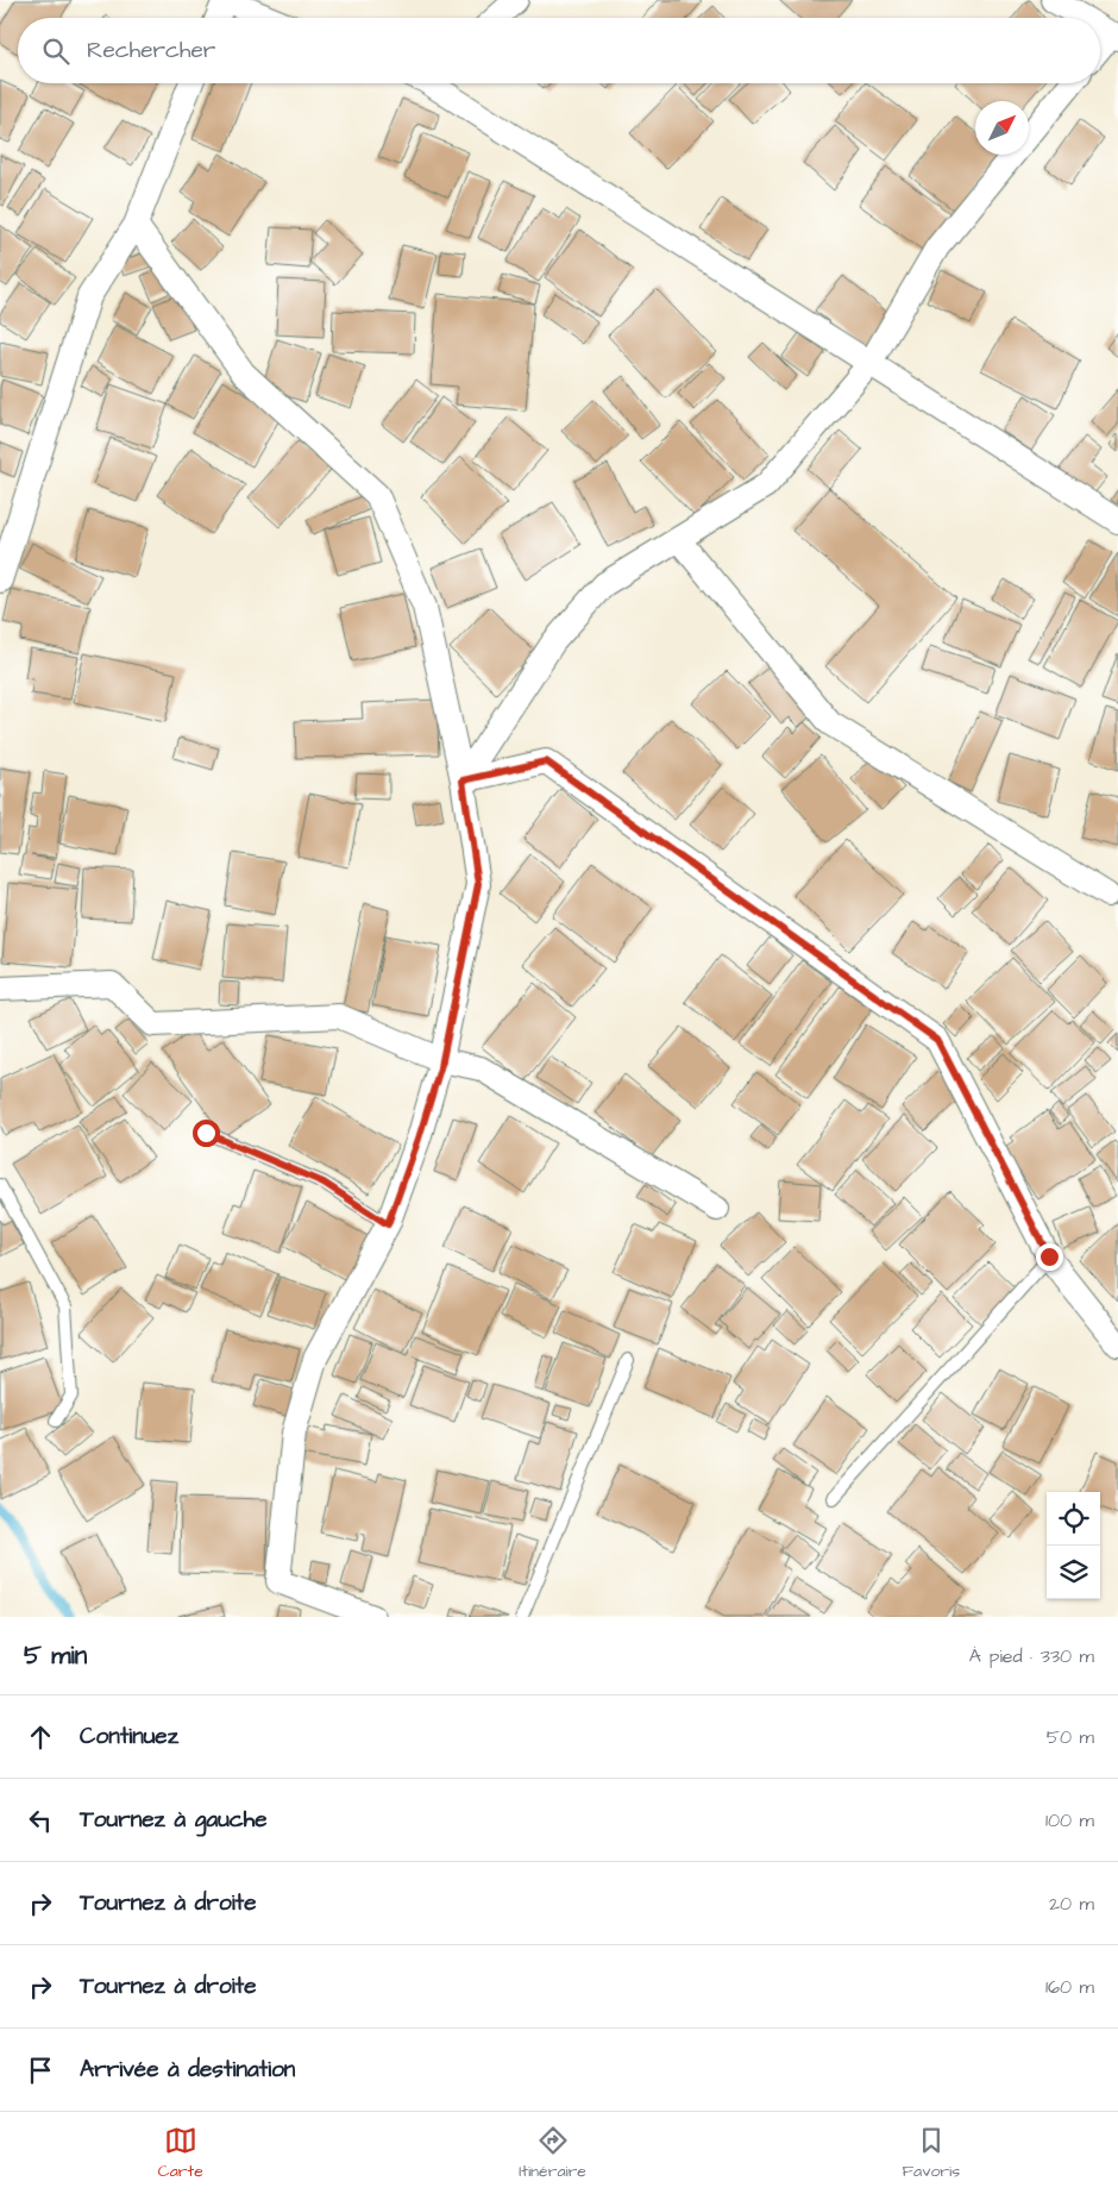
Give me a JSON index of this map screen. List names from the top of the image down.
{
  "north": "top right",
  "page": {
    "search": "Rechercher",
    "heading": ["5 min", "À pied · 330 m"],
    "list": [
      ["Continuez", "50 m"],
      ["Tournez à gauche", "100 m"],
      ["Tournez à droite", "20 m"],
      ["Tournez à droite", "160 m"],
      "Arrivée à destination"
    ],
    "nav": ["Carte", "Itinéraire", "Favoris"]
  }
}
